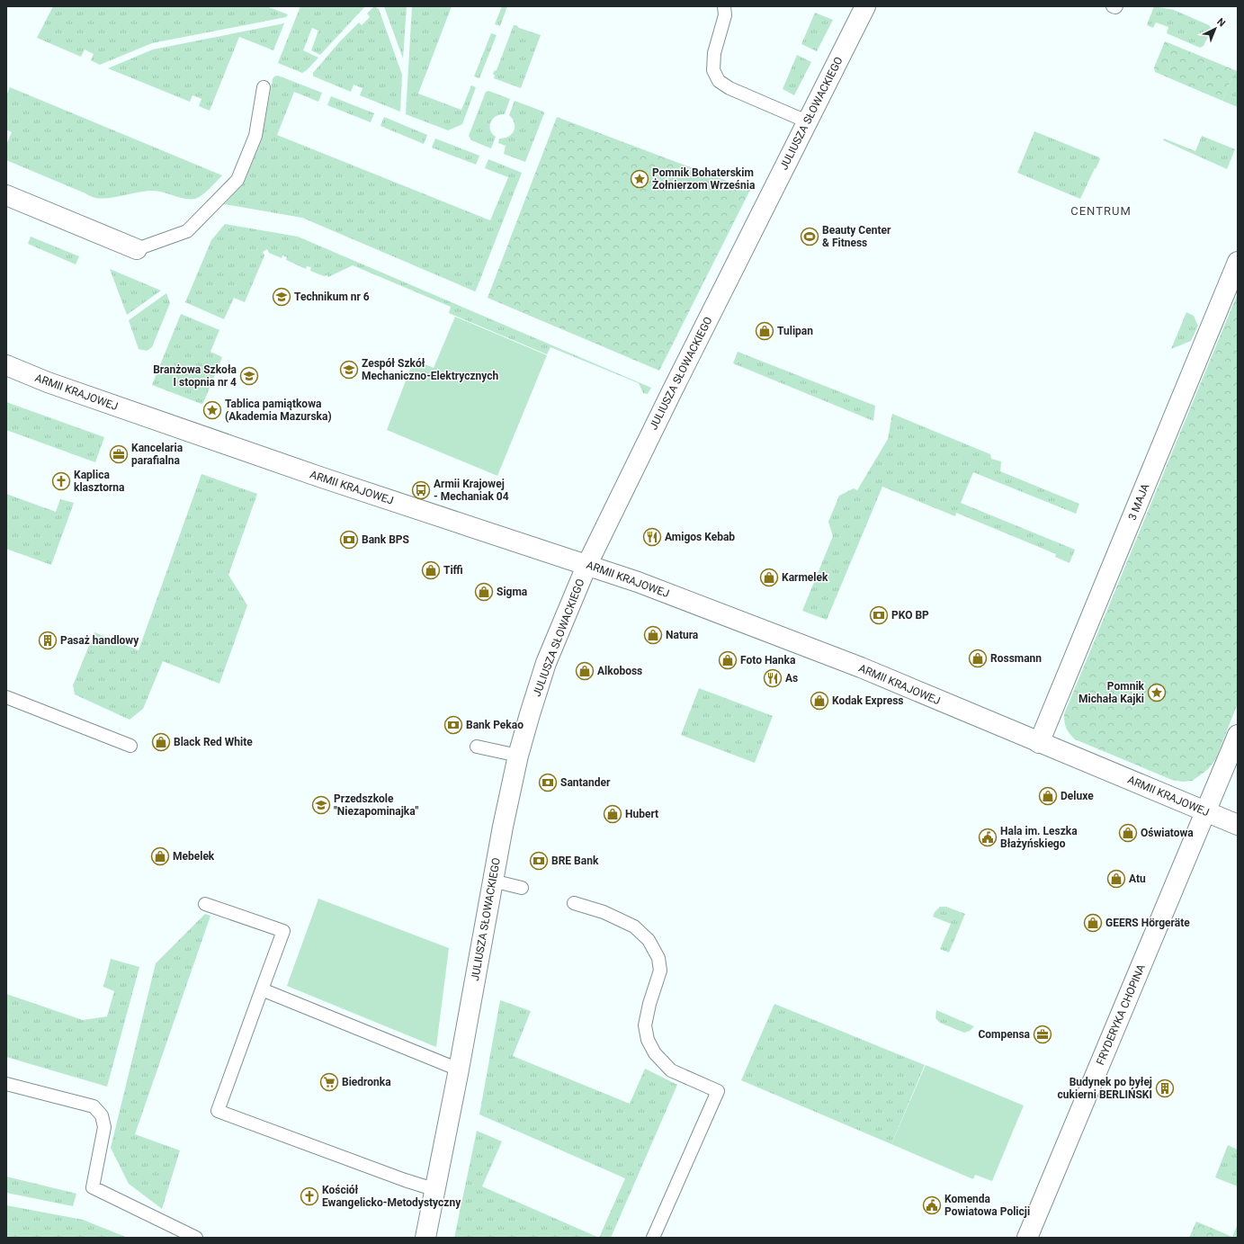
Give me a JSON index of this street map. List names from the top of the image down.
{
  "streets": {
    "street": [
      "JULIUSZA SŁOWACKIEGO",
      "ARMII KRAJOWEJ",
      "3 MAJA",
      "FRYDERYKA CHOPINA"
    ]
  },
  "crossings": [
    ["JULIUSZA SŁOWACKIEGO", "ARMII KRAJOWEJ"],
    ["ARMII KRAJOWEJ", "3 MAJA"],
    ["ARMII KRAJOWEJ", "FRYDERYKA CHOPINA"]
  ],
  "districts": ["CENTRUM"],
  "places": {
    "place": ["Pomnik Bohaterskim Żołnierzom Września", "Tablica pamiątkowa (Akademia Mazurska)", "Pomnik Michała Kajki"],
    "sports": ["Beauty Center & Fitness"],
    "school or university": [
      "Technikum nr 6",
      "Zespół Szkół Mechaniczno-Elektrycznych",
      "Branżowa Szkoła I stopnia nr 4",
      "Przedszkole \"Niezapominajka\""
    ],
    "shop": [
      "Tulipan",
      "Tiffi",
      "Karmelek",
      "Sigma",
      "Natura",
      "Rossmann",
      "Foto Hanka",
      "Alkoboss",
      "Kodak Express",
      "Black Red White",
      "Deluxe",
      "Hubert",
      "Oświatowa",
      "Mebelek",
      "Atu",
      "GEERS Hörgeräte"
    ],
    "office": ["Kancelaria parafialna", "Compensa"],
    "church": ["Kaplica klasztorna", "Kościół Ewangelicko-Metodystyczny"],
    "bus stop": ["Armii Krajowej - Mechaniak 04"],
    "restaurant": ["Amigos Kebab", "As"],
    "bank": [
      "Bank BPS",
      "PKO BP",
      "Bank Pekao",
      "Santander",
      "BRE Bank"
    ],
    "building": ["Pasaż handlowy", "Budynek po byłej cukierni BERLIŃSKI"],
    "public building": ["Hala im. Leszka Błażyńskiego", "Komenda Powiatowa Policji"],
    "supermarket": ["Biedronka"]
  },
  "north": "top right"
}
